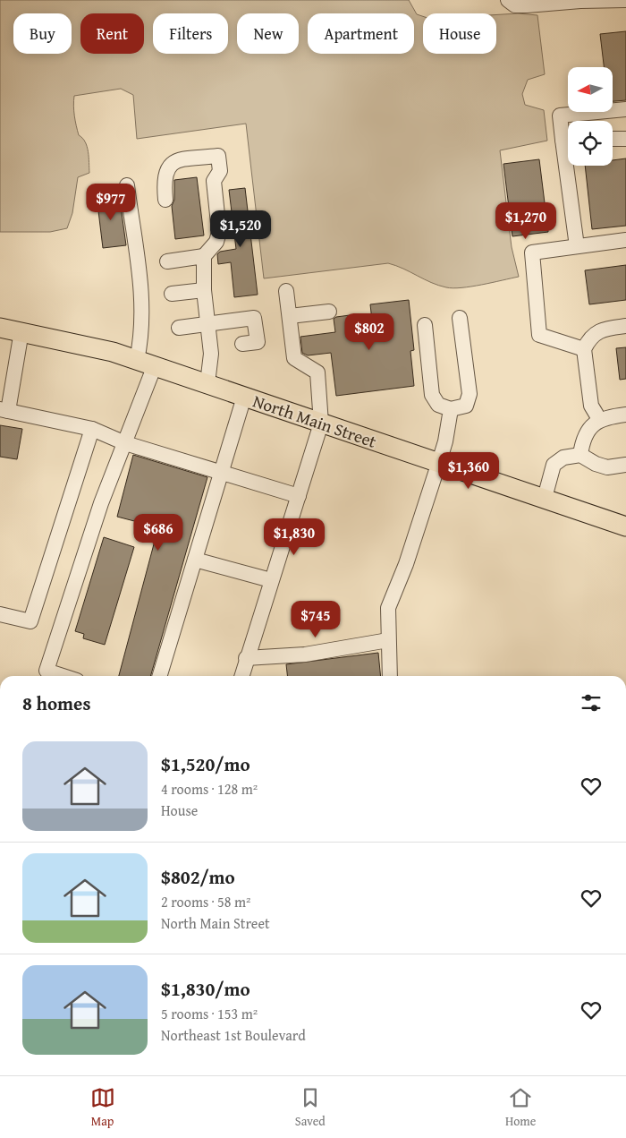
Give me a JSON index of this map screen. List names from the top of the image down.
{
  "streets": {
    "main road": ["North Main Street"]
  },
  "north": "left",
  "page": {
    "chip": [
      "Buy",
      "Rent",
      "Filters",
      "New",
      "Apartment",
      "House"
    ],
    "price": [
      "$977",
      "$1,270",
      "$1,520",
      "$802",
      "$1,360",
      "$686",
      "$1,830",
      "$745"
    ],
    "heading": "8 homes",
    "list": [
      {
        "name": "$1,520/mo",
        "note": "4 rooms · 128 m² · House"
      },
      {
        "name": "$802/mo",
        "note": "2 rooms · 58 m² · North Main Street"
      },
      {
        "name": "$1,830/mo",
        "note": "5 rooms · 153 m² · Northeast 1st Boulevard"
      }
    ],
    "tabs": ["Map", "Saved", "Home"]
  }
}
